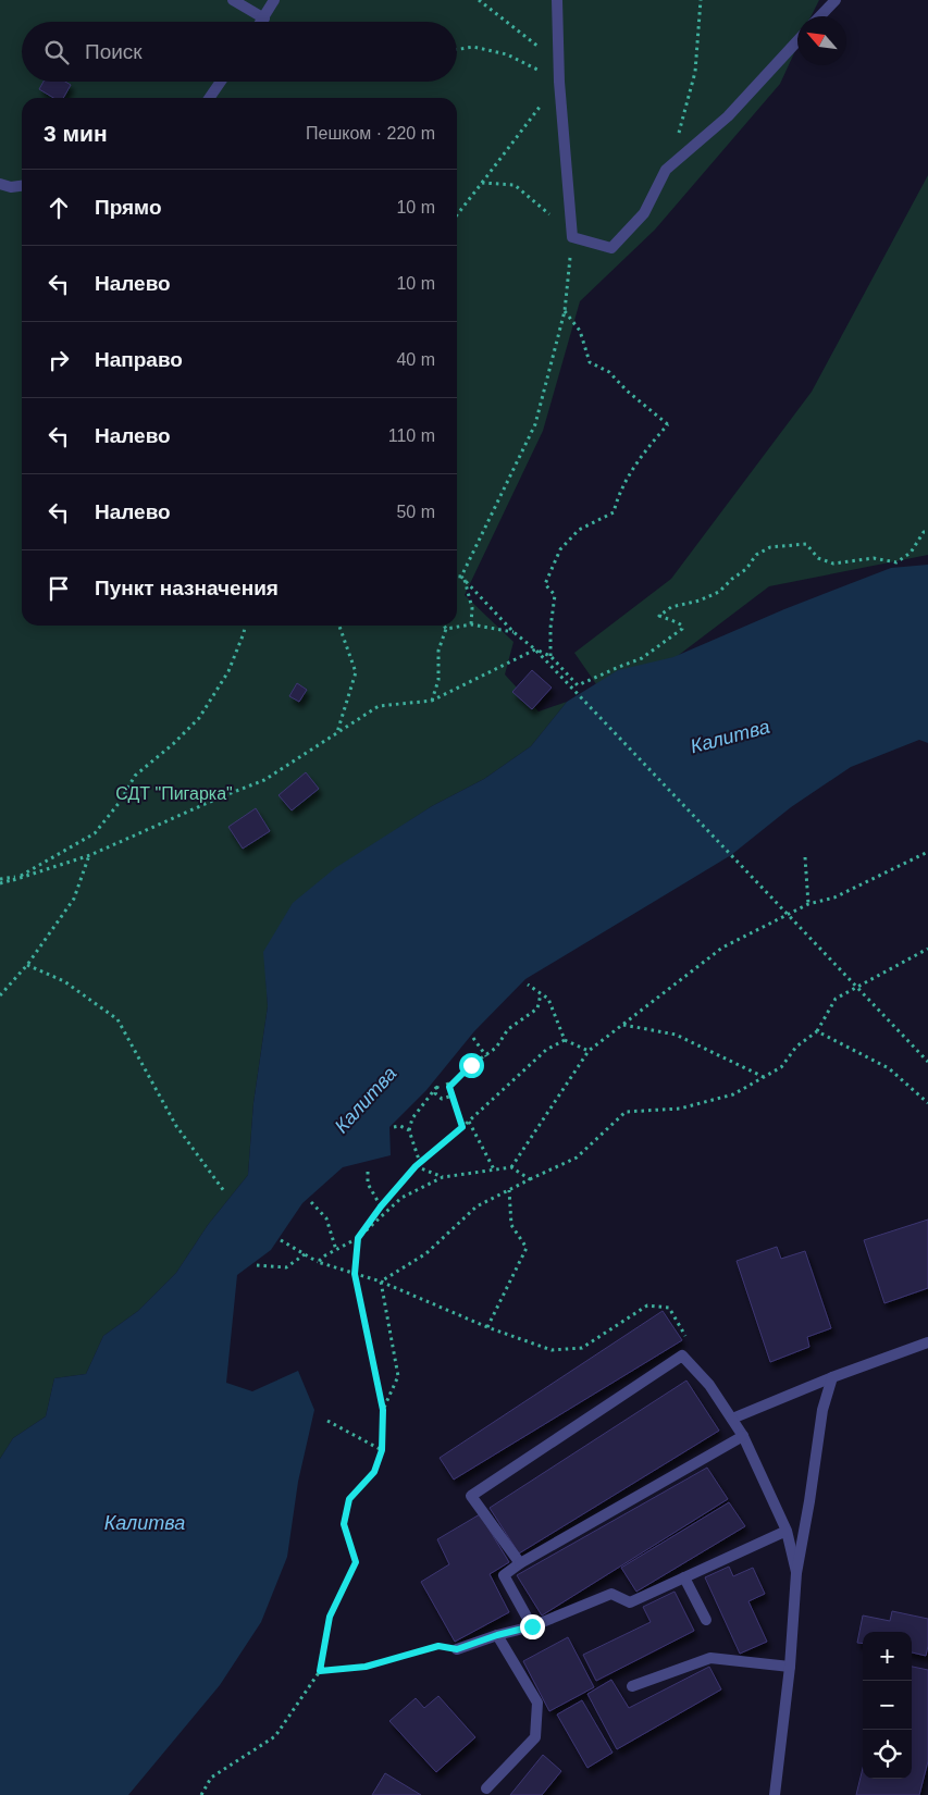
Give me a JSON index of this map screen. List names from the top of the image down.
{
  "water": ["Калитва"],
  "parks": ["СДТ \"Пигарка\""],
  "north": "top left",
  "page": {
    "search": "Поиск",
    "heading": ["3 мин", "Пешком · 220 m"],
    "list": [
      ["Прямо", "10 m"],
      ["Налево", "10 m"],
      ["Направо", "40 m"],
      ["Налево", "110 m"],
      ["Налево", "50 m"],
      "Пункт назначения"
    ],
    "map_buttons": ["+", "−"]
  }
}
